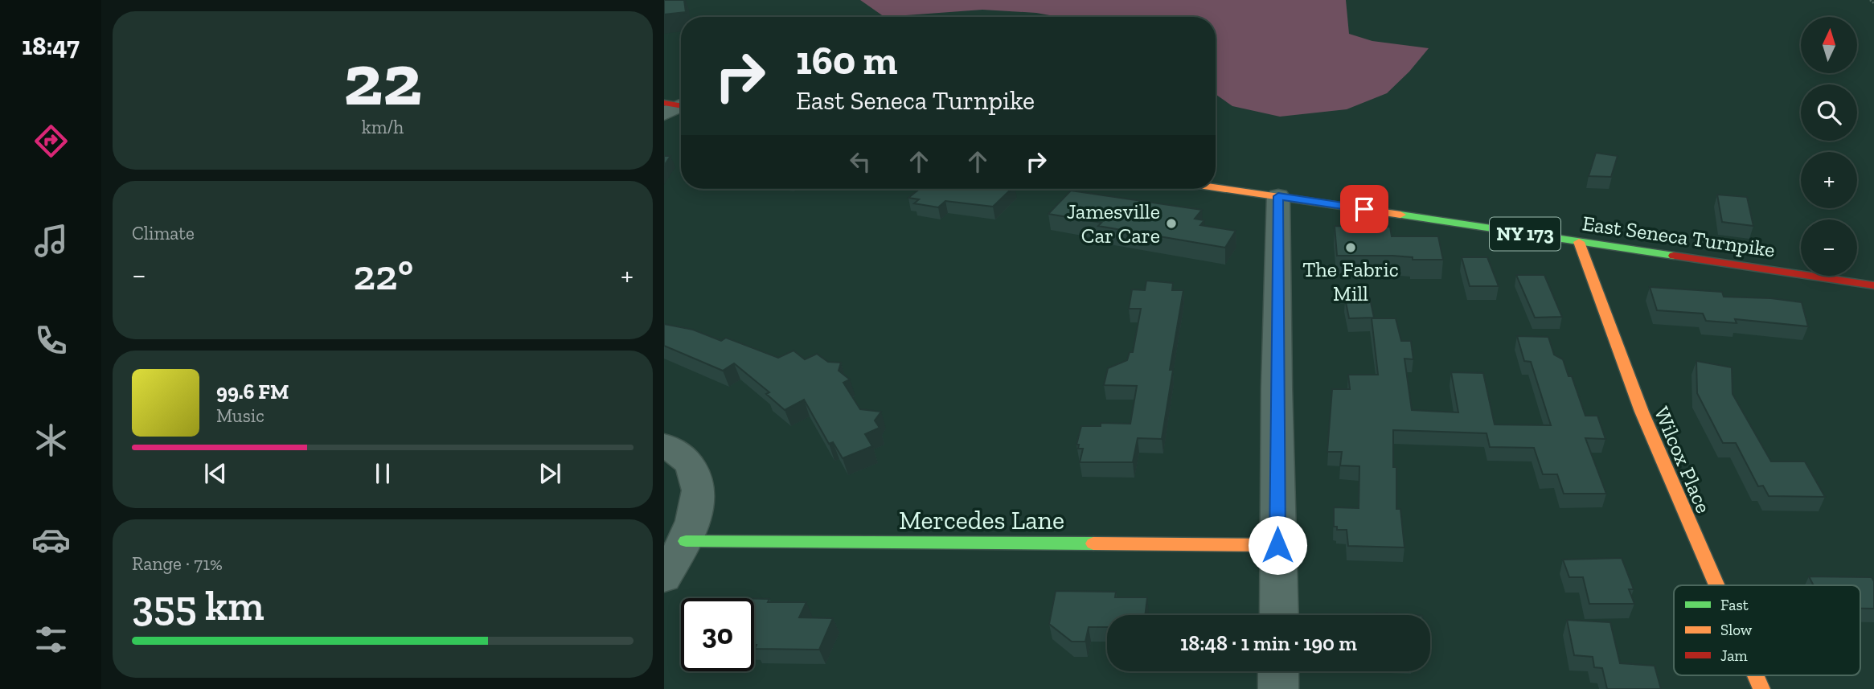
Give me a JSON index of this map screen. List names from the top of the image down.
{
  "streets": {
    "street": [
      "NY 173",
      "East Seneca Turnpike",
      "Wilcox Place",
      "Mercedes Lane"
    ]
  },
  "crossings": [
    ["East Seneca Turnpike", "Wilcox Place"]
  ],
  "places": ["Jamesville Car Care", "The Fabric Mill"],
  "legend": ["Fast", "Slow", "Jam"],
  "north": "top",
  "page": {
    "tabs": "18:47",
    "tile": [
      ["22", "km/h"],
      "Climate",
      ["Range · 71%", "355 km"]
    ],
    "map_buttons": ["+", "−"],
    "turn": ["160 m", "East Seneca Turnpike"],
    "heat": ["−", "22°", "+"],
    "song": ["99.6 FM", "Music"],
    "limit": "30",
    "trip": "18:48 · 1 min · 190 m"
  }
}
